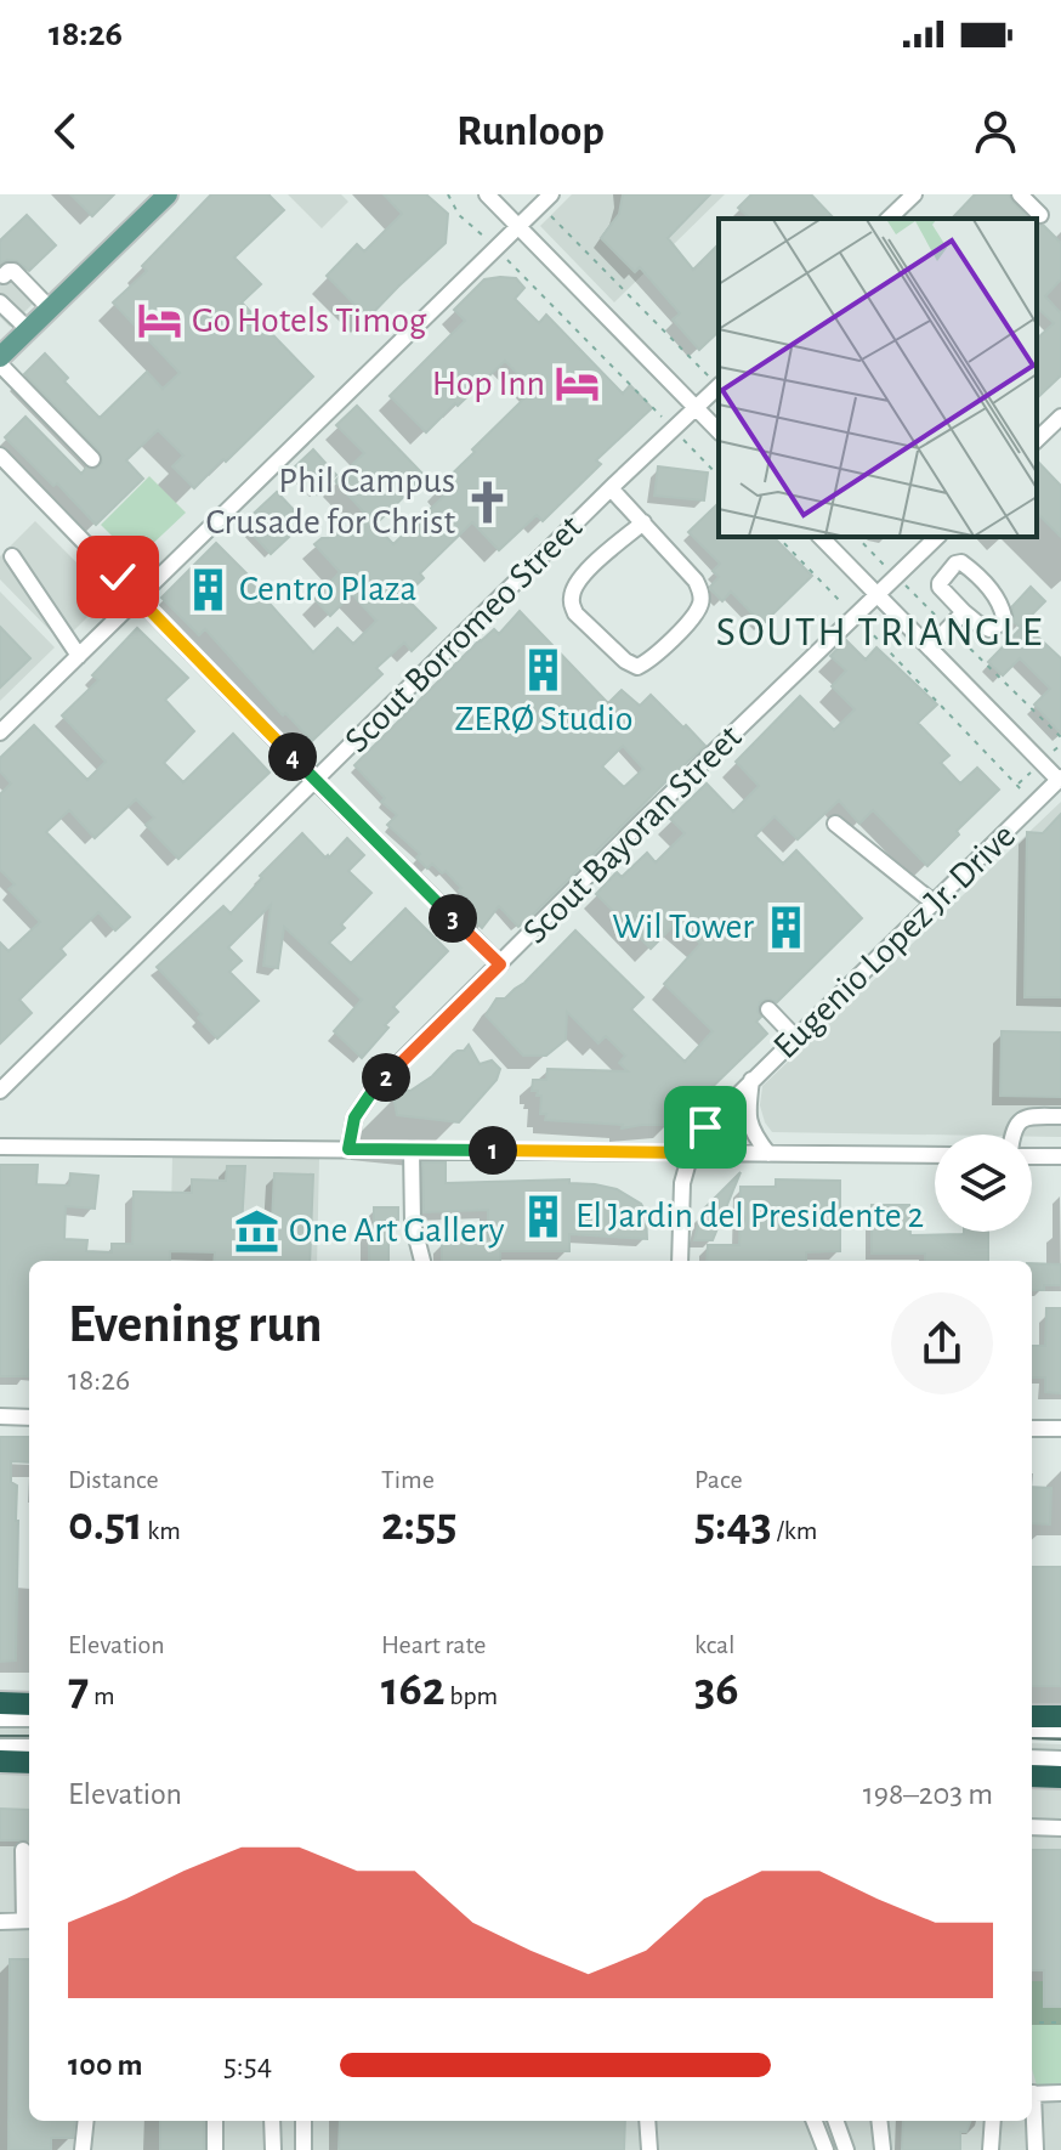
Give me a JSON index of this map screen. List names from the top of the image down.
{
  "streets": {
    "street": ["Scout Borromeo Street", "Scout Bayoran Street", "Eugenio Lopez Jr. Drive"]
  },
  "districts": ["SOUTH TRIANGLE"],
  "places": {
    "hotel": ["Go Hotels Timog", "Hop Inn"],
    "church": ["Phil Campus Crusade for Christ"],
    "building": [
      "Centro Plaza",
      "ZERØ Studio",
      "Wil Tower",
      "El Jardin del Presidente 2"
    ],
    "museum": ["One Art Gallery"]
  },
  "page": {
    "status": "18:26",
    "header": "Runloop",
    "pins": [
      "4",
      "3",
      "2",
      "1"
    ],
    "heading": ["Evening run", "18:26"],
    "stats": [
      ["Distance", "0.51 km"],
      ["Time", "2:55"],
      ["Pace", "5:43 /km"],
      ["Elevation", "7 m"],
      ["Heart rate", "162 bpm"],
      ["kcal", "36"]
    ],
    "chart": ["Elevation", "198–203 m"],
    "list": [
      {
        "name": "100 m",
        "note": "5:54"
      }
    ]
  }
}
